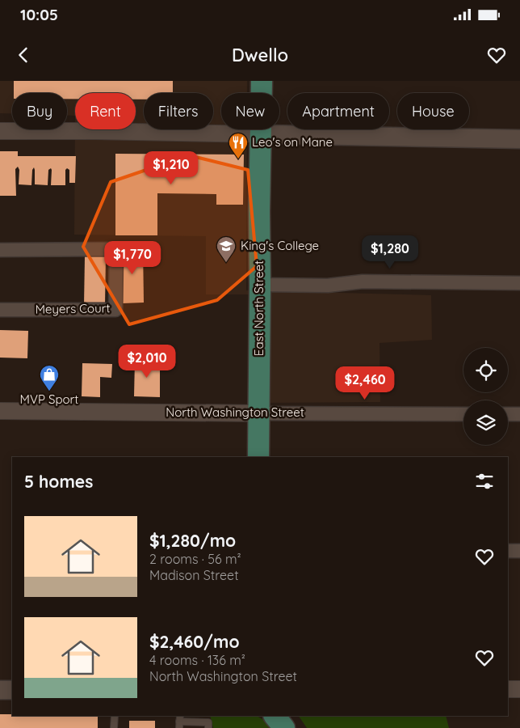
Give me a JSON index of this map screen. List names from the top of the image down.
{
  "streets": {
    "main road": ["East North Street"],
    "street": ["Meyers Court", "North Washington Street"]
  },
  "crossings": [
    ["East North Street", "North Washington Street"]
  ],
  "places": {
    "restaurant": ["Leo's on Mane"],
    "school or university": ["King's College"],
    "shop": ["MVP Sport"]
  },
  "page": {
    "status": "10:05",
    "header": "Dwello",
    "chip": [
      "Buy",
      "Rent",
      "Filters",
      "New",
      "Apartment",
      "House"
    ],
    "price": [
      "$1,210",
      "$1,280",
      "$1,770",
      "$2,010",
      "$2,460"
    ],
    "heading": "5 homes",
    "list": [
      {
        "name": "$1,280/mo",
        "note": "2 rooms · 56 m² · Madison Street"
      },
      {
        "name": "$2,460/mo",
        "note": "4 rooms · 136 m² · North Washington Street"
      }
    ]
  }
}
